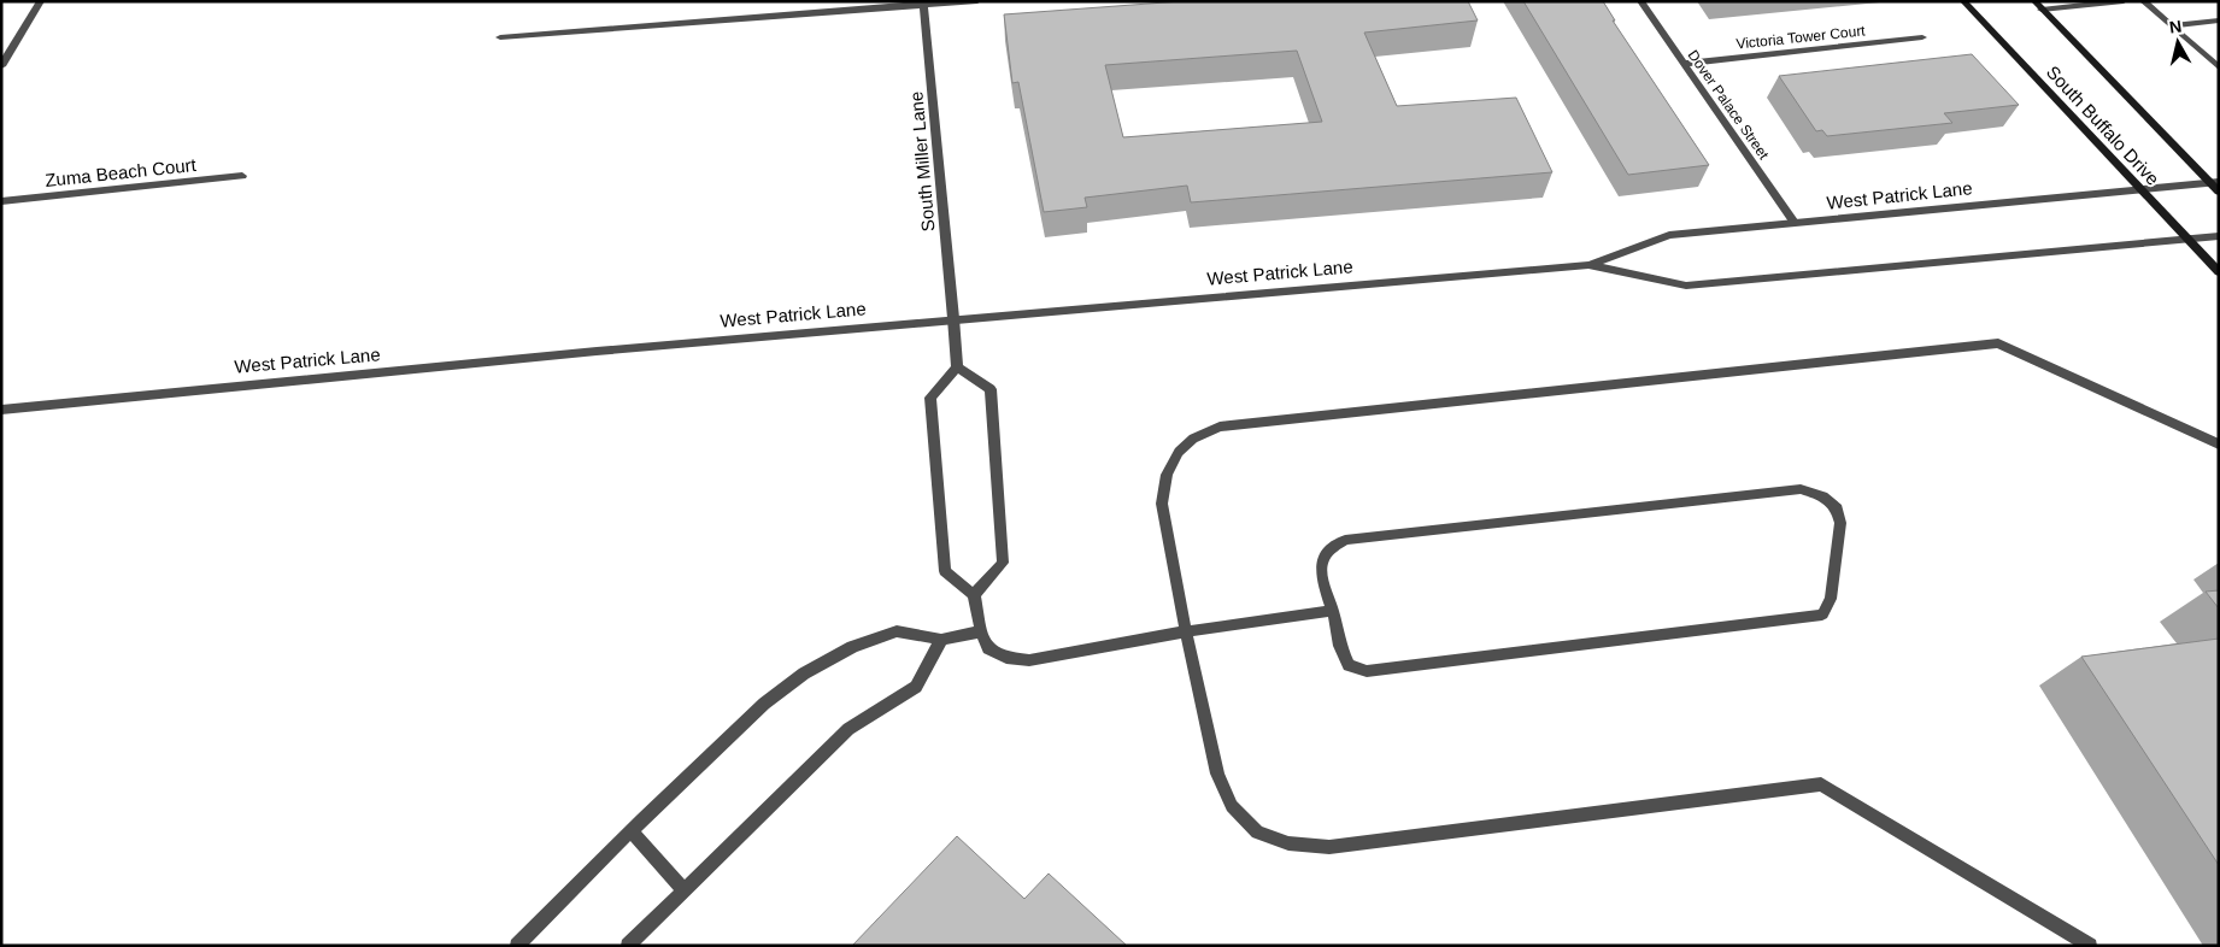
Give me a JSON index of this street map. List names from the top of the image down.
{
  "streets": {
    "main road": ["South Buffalo Drive"],
    "street": [
      "Victoria Tower Court",
      "Dover Palace Street",
      "South Miller Lane",
      "Zuma Beach Court",
      "West Patrick Lane"
    ]
  },
  "crossings": [
    ["Victoria Tower Court", "Dover Palace Street"],
    ["Dover Palace Street", "West Patrick Lane"],
    ["South Buffalo Drive", "West Patrick Lane"],
    ["South Miller Lane", "West Patrick Lane"]
  ],
  "north": "top"
}
